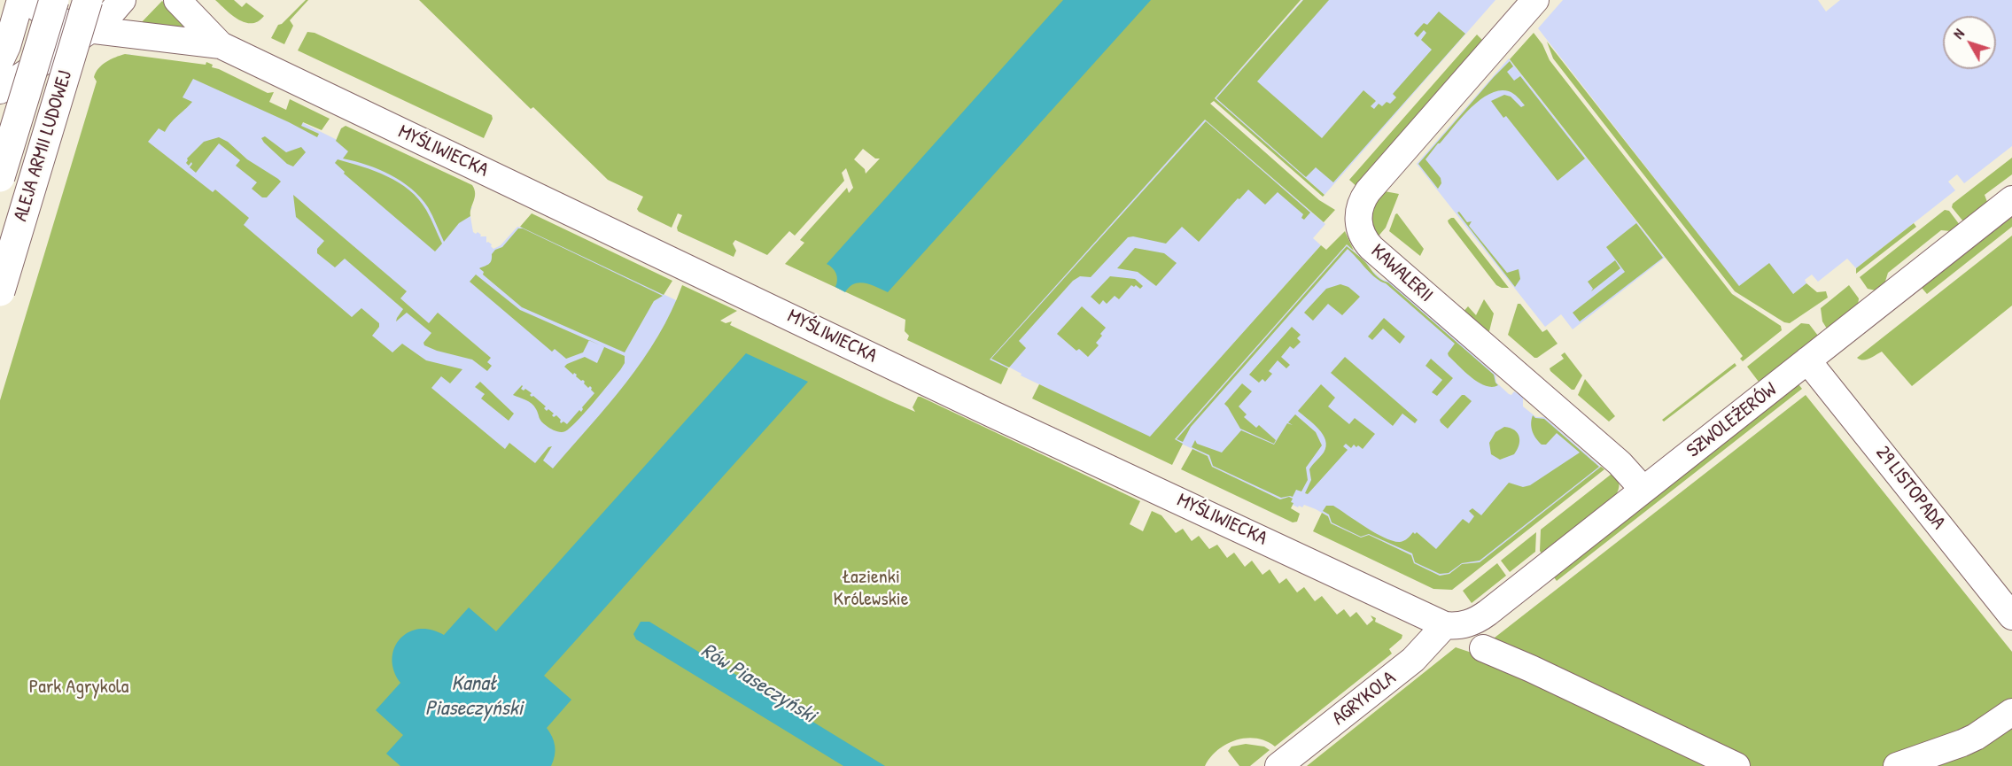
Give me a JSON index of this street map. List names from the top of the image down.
{
  "streets": {
    "main road": ["ALEJA ARMII LUDOWEJ"],
    "street": [
      "MYŚLIWIECKA",
      "KAWALERII",
      "SZWOLEŻERÓW",
      "29 LISTOPADA",
      "AGRYKOLA"
    ]
  },
  "crossings": [
    ["MYŚLIWIECKA", "SZWOLEŻERÓW"],
    ["MYŚLIWIECKA", "AGRYKOLA"],
    ["KAWALERII", "SZWOLEŻERÓW"],
    ["SZWOLEŻERÓW", "29 LISTOPADA"],
    ["SZWOLEŻERÓW", "AGRYKOLA"]
  ],
  "water": ["Rów Piaseczyński", "Kanał Piaseczyński"],
  "parks": ["Łazienki Królewskie", "Park Agrykola"],
  "north": "top left"
}
